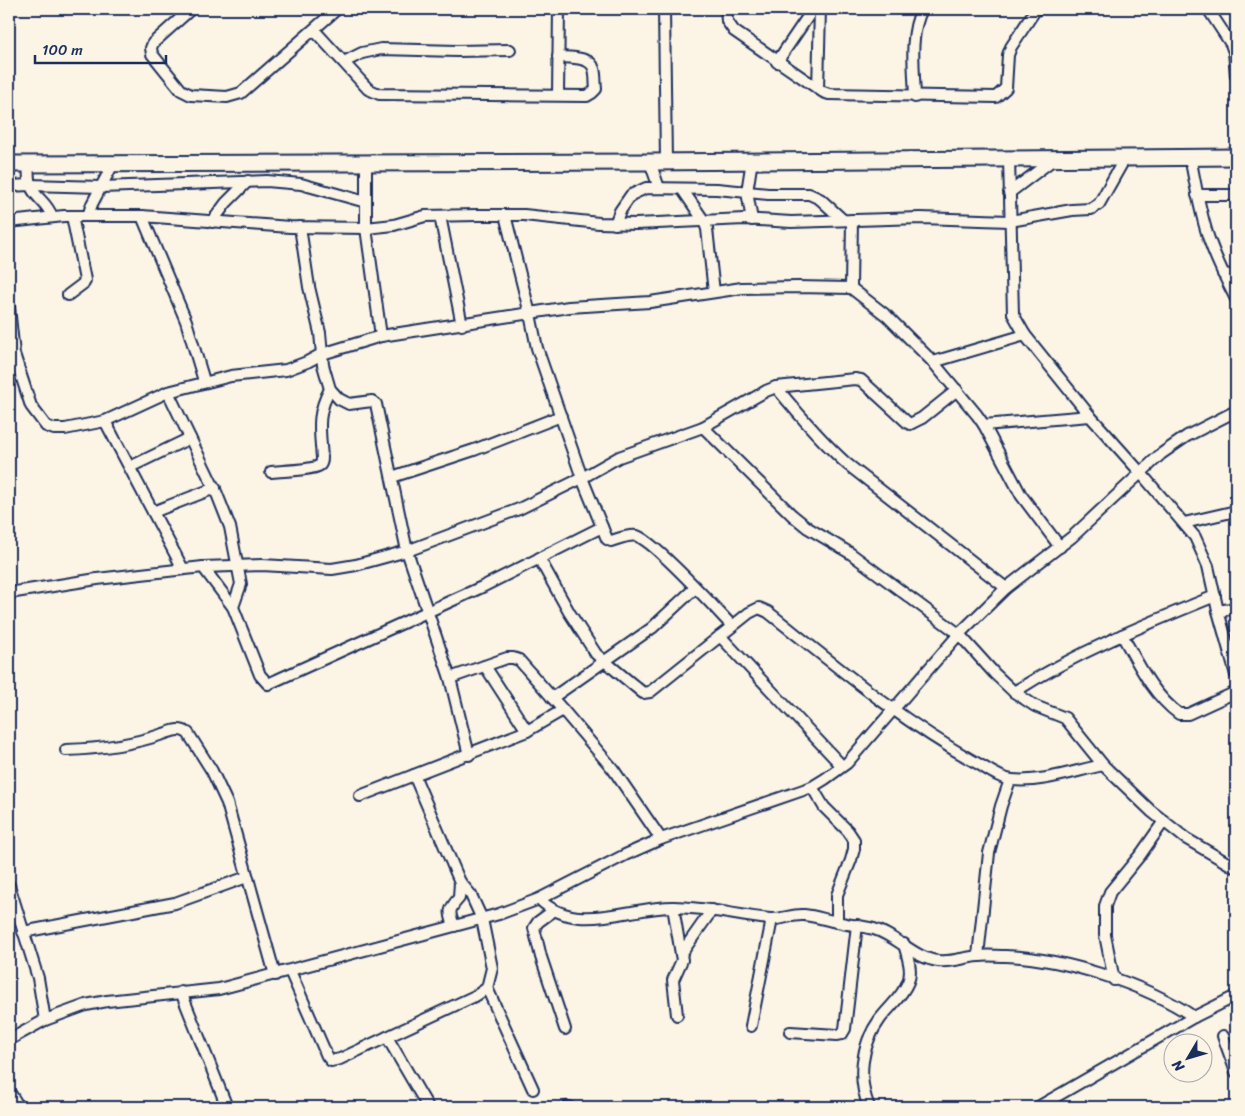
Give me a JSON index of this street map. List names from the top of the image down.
{
  "scale_bar": "100 m",
  "north": "bottom left"
}
